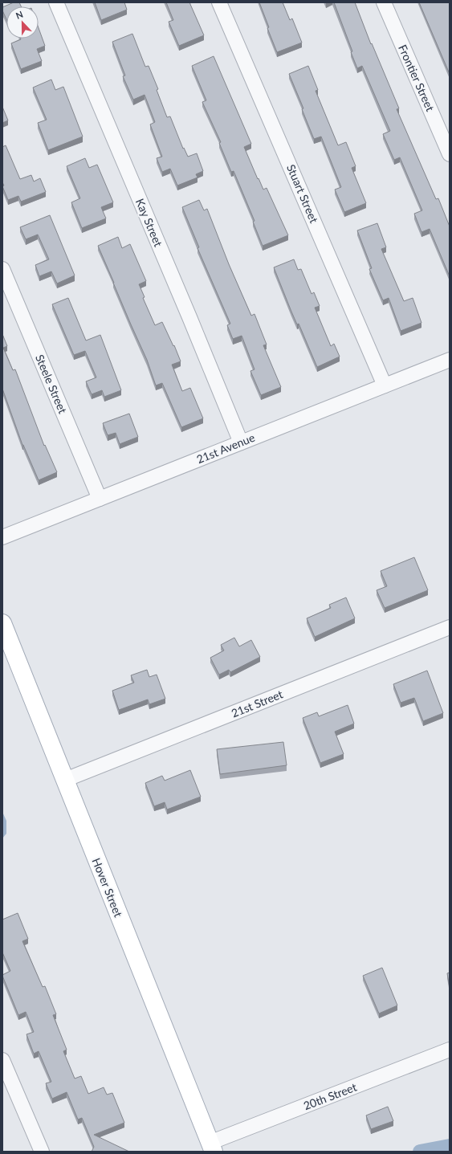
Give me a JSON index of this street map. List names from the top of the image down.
{
  "streets": {
    "main road": ["Hover Street"],
    "street": [
      "Frontier Street",
      "Stuart Street",
      "Kay Street",
      "Steele Street",
      "21st Avenue",
      "21st Street",
      "20th Street"
    ]
  },
  "crossings": [
    ["Stuart Street", "21st Avenue"],
    ["Kay Street", "21st Avenue"],
    ["Steele Street", "21st Avenue"],
    ["21st Street", "Hover Street"],
    ["Hover Street", "20th Street"]
  ],
  "north": "top"
}
